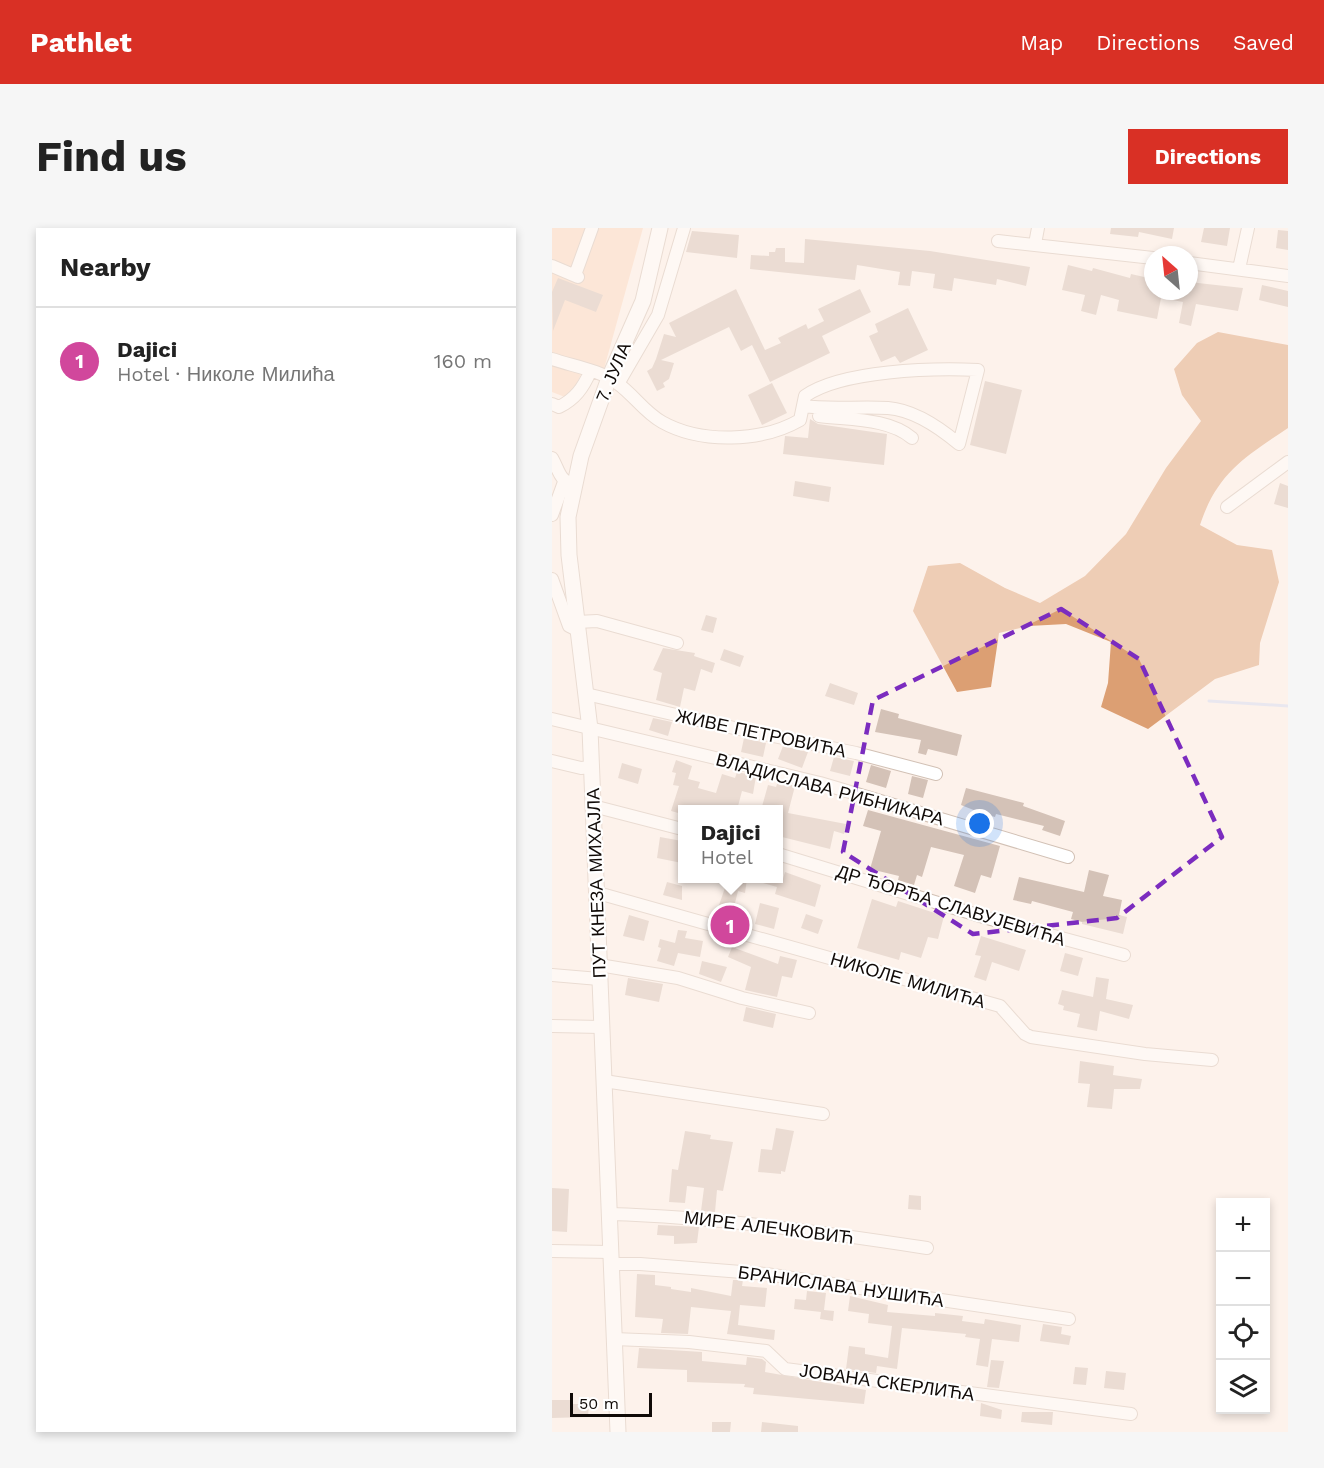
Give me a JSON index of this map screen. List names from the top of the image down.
{
  "streets": {
    "main road": ["7. ЈУЛА", "ПУТ КНЕЗА МИХАЈЛА"],
    "street": [
      "ЖИВЕ ПЕТРОВИЋА",
      "ВЛАДИСЛАВА РИБНИКАРА",
      "ДР ЂОРЂА СЛАВУЈЕВИЋА",
      "НИКОЛЕ МИЛИЋА",
      "МИРЕ АЛЕЧКОВИЋ",
      "БРАНИСЛАВА НУШИЋА",
      "ЈОВАНА СКЕРЛИЋА"
    ]
  },
  "crossings": [
    ["7. ЈУЛА", "ПУТ КНЕЗА МИХАЈЛА"],
    ["ЖИВЕ ПЕТРОВИЋА", "ПУТ КНЕЗА МИХАЈЛА"],
    ["ВЛАДИСЛАВА РИБНИКАРА", "ПУТ КНЕЗА МИХАЈЛА"],
    ["ПУТ КНЕЗА МИХАЈЛА", "НИКОЛЕ МИЛИЋА"],
    ["ПУТ КНЕЗА МИХАЈЛА", "МИРЕ АЛЕЧКОВИЋ"],
    ["ПУТ КНЕЗА МИХАЈЛА", "БРАНИСЛАВА НУШИЋА"],
    ["ПУТ КНЕЗА МИХАЈЛА", "ЈОВАНА СКЕРЛИЋА"]
  ],
  "scale_bar": "50 m",
  "north": "top left",
  "page": {
    "header": "Pathlet",
    "nav": ["Map", "Directions", "Saved"],
    "buttons": "Directions",
    "title": "Find us",
    "heading": "Nearby",
    "list": [
      {
        "mark": "1",
        "name": "Dajici",
        "note": "Hotel · Николе Милића",
        "value": "160 m"
      }
    ],
    "popup": ["Dajici", "Hotel"],
    "pins": "1",
    "map_buttons": ["+", "−"],
    "scale": "50 m"
  }
}
